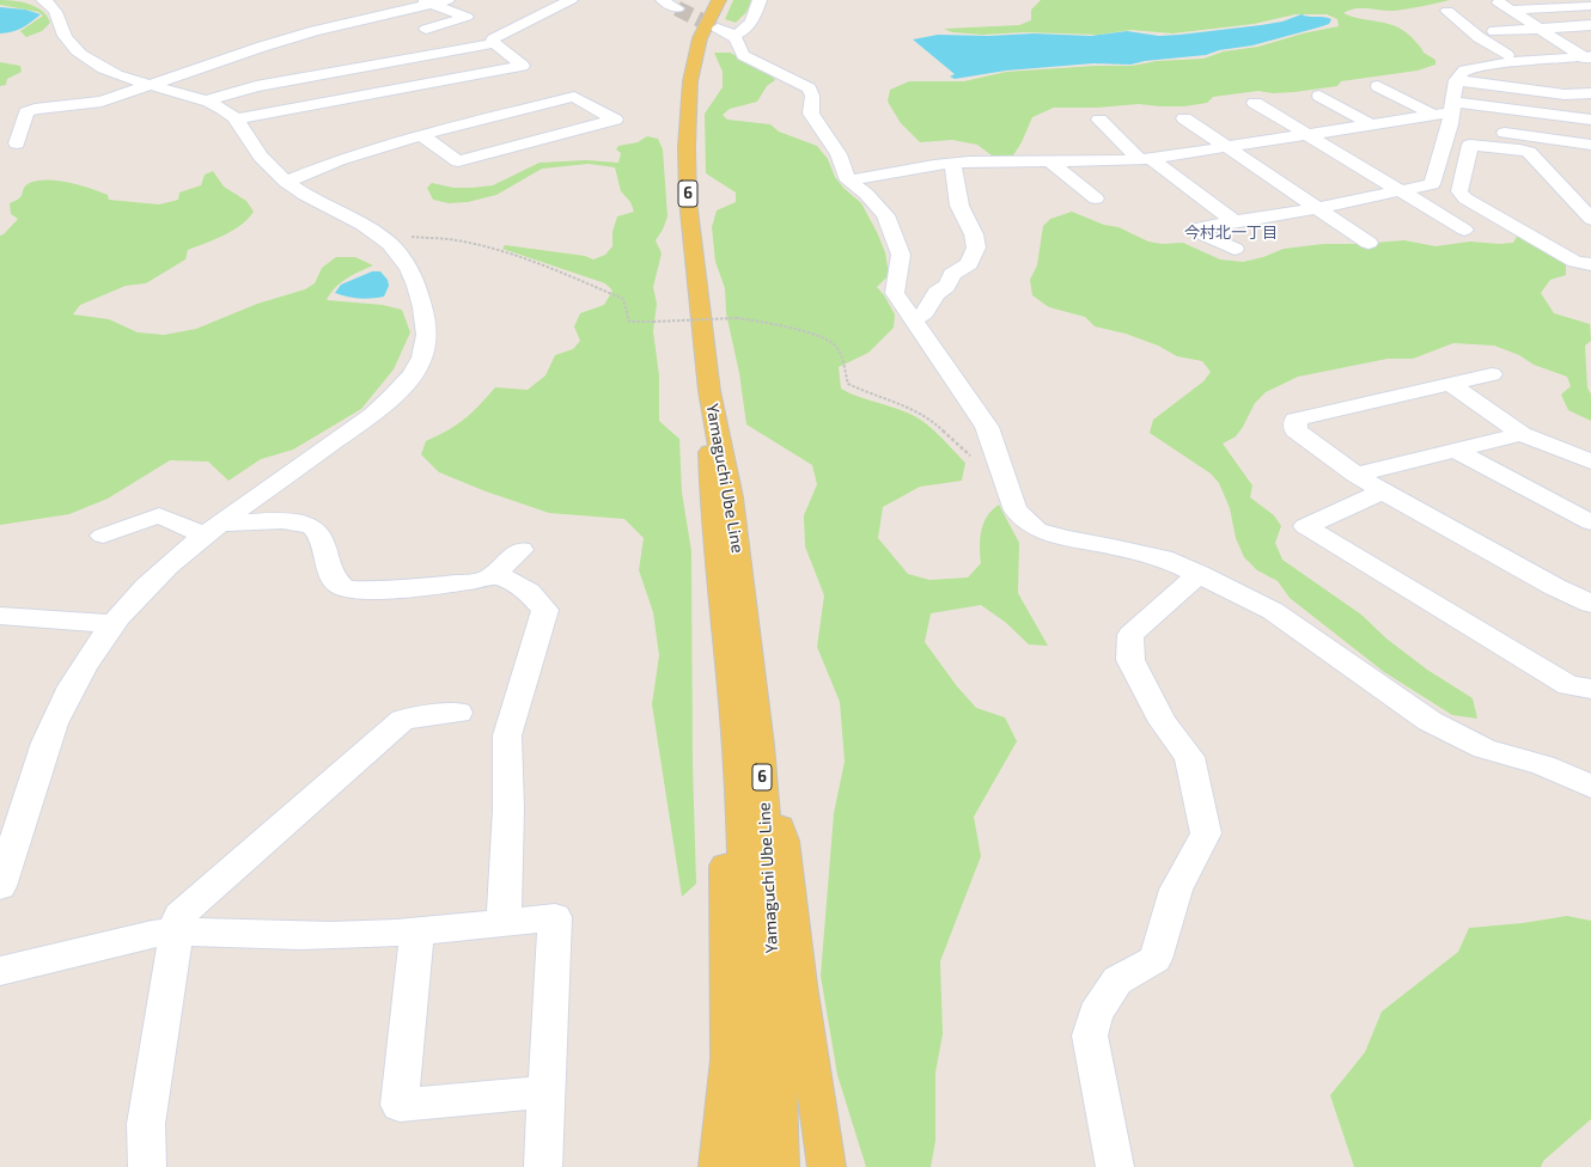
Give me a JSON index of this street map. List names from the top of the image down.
{
  "streets": {
    "main road": ["6", "Yamaguchi Ube Line"]
  },
  "districts": ["今村北一丁目"]
}
